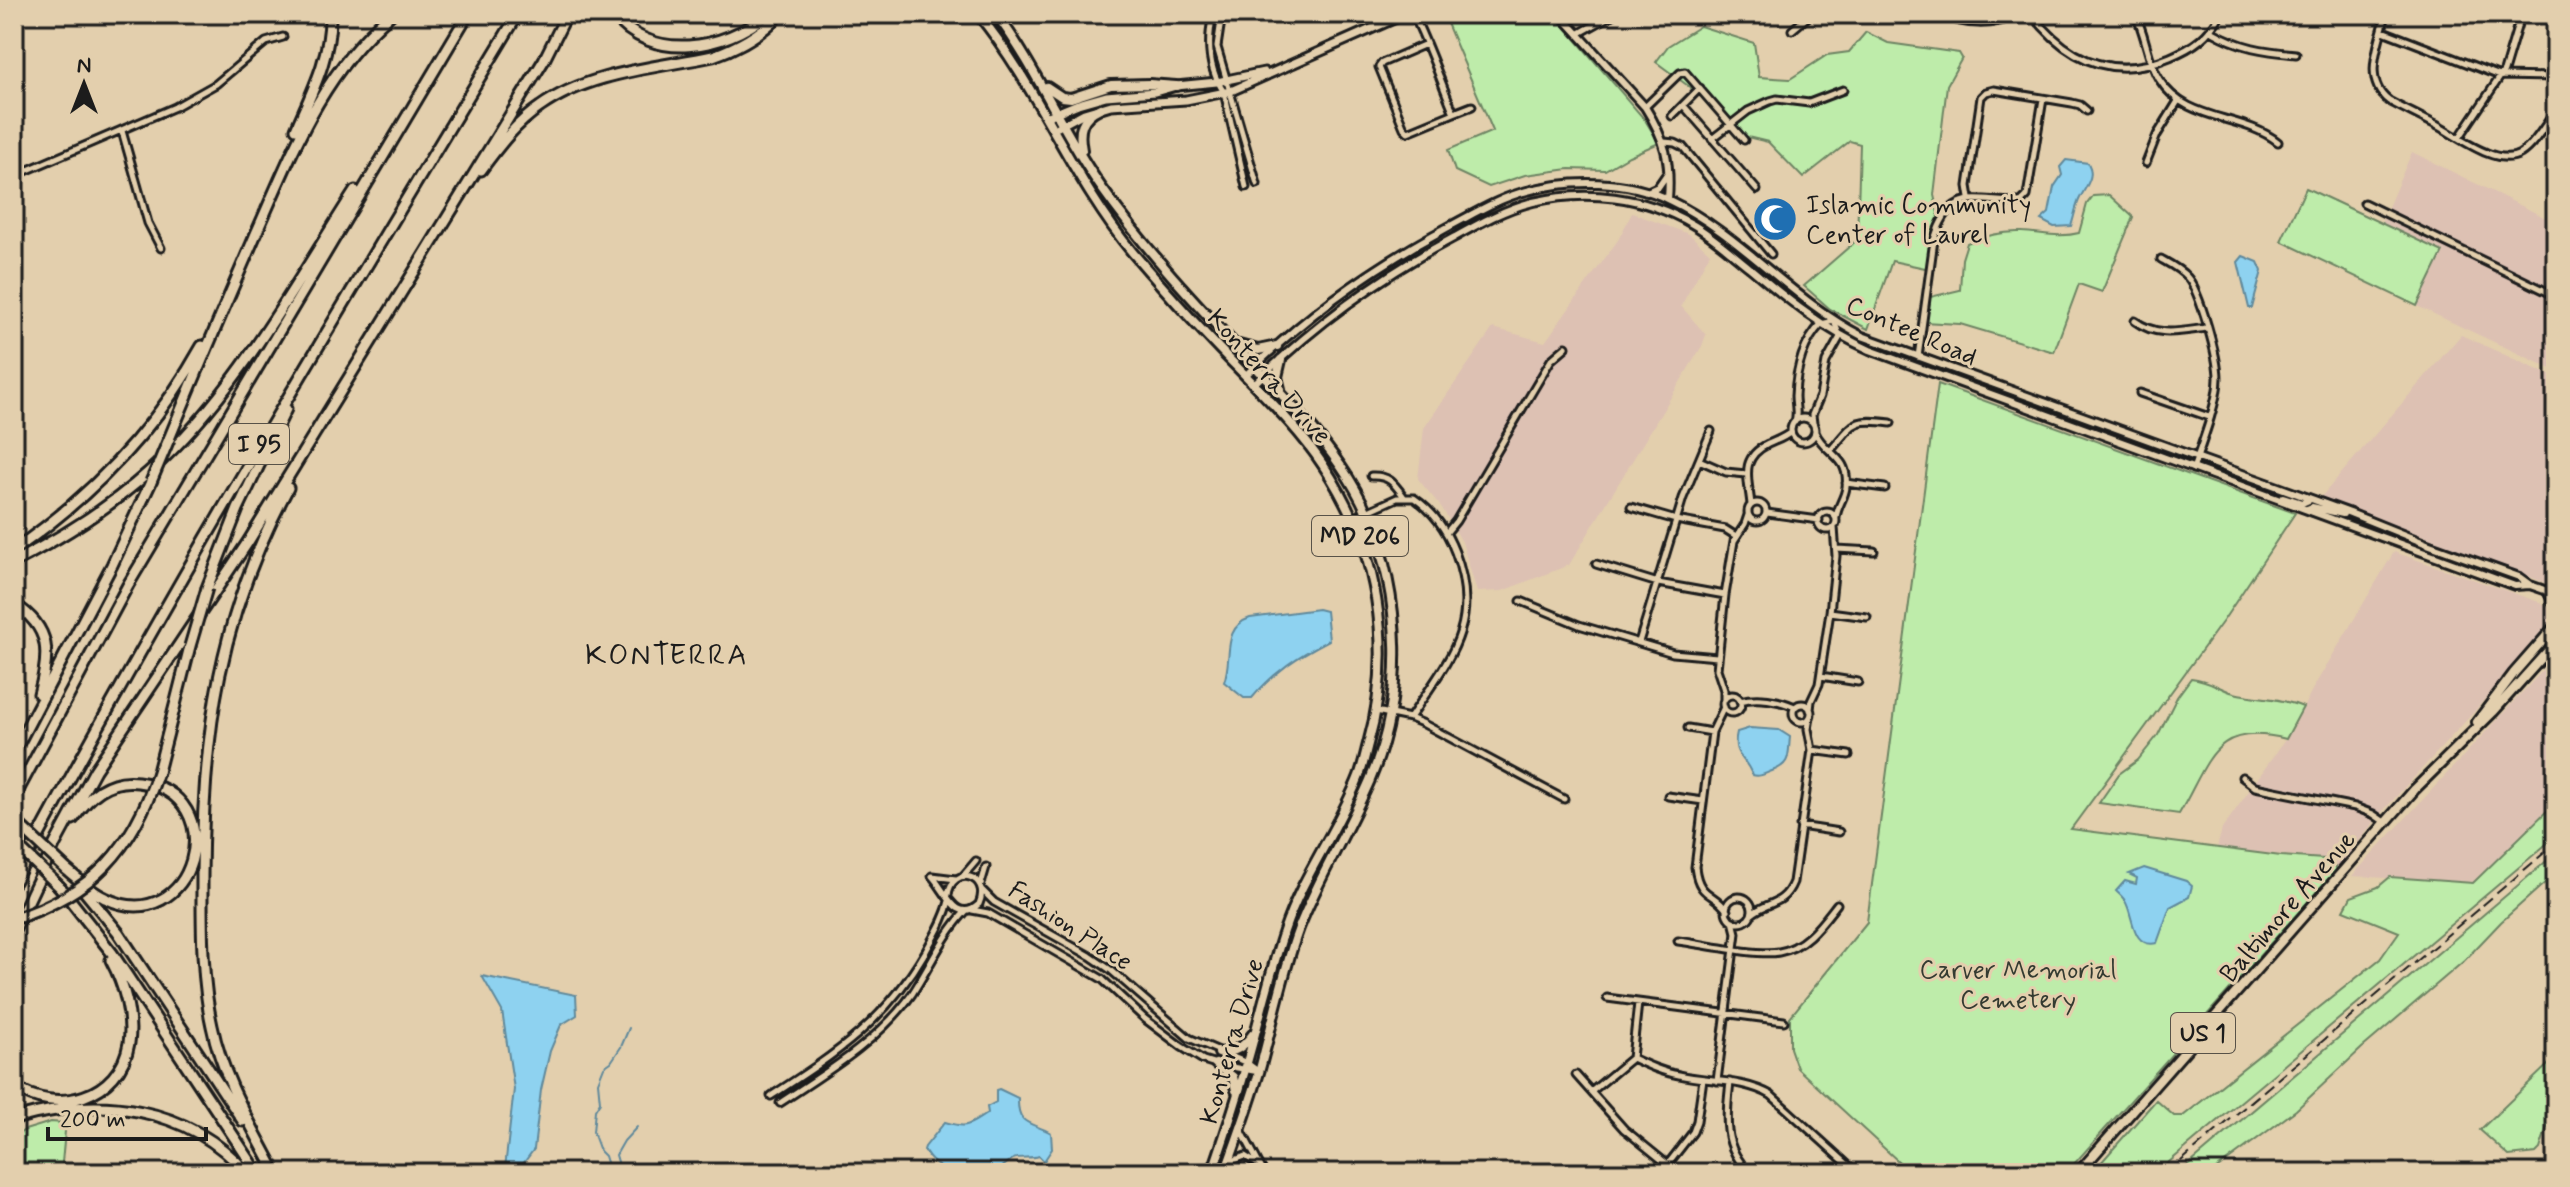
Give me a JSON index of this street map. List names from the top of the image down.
{
  "streets": {
    "highway": ["I 95"],
    "main road": [
      "Konterra Drive",
      "MD 206",
      "Baltimore Avenue",
      "US 1"
    ],
    "street": ["Contee Road", "Fashion Place"]
  },
  "crossings": [
    ["Contee Road", "Konterra Drive"],
    ["Konterra Drive", "Fashion Place"]
  ],
  "districts": ["KONTERRA"],
  "parks": ["Carver Memorial Cemetery"],
  "places": {
    "mosque": ["Islamic Community Center of Laurel"]
  },
  "scale_bar": "200 m",
  "north": "top"
}
